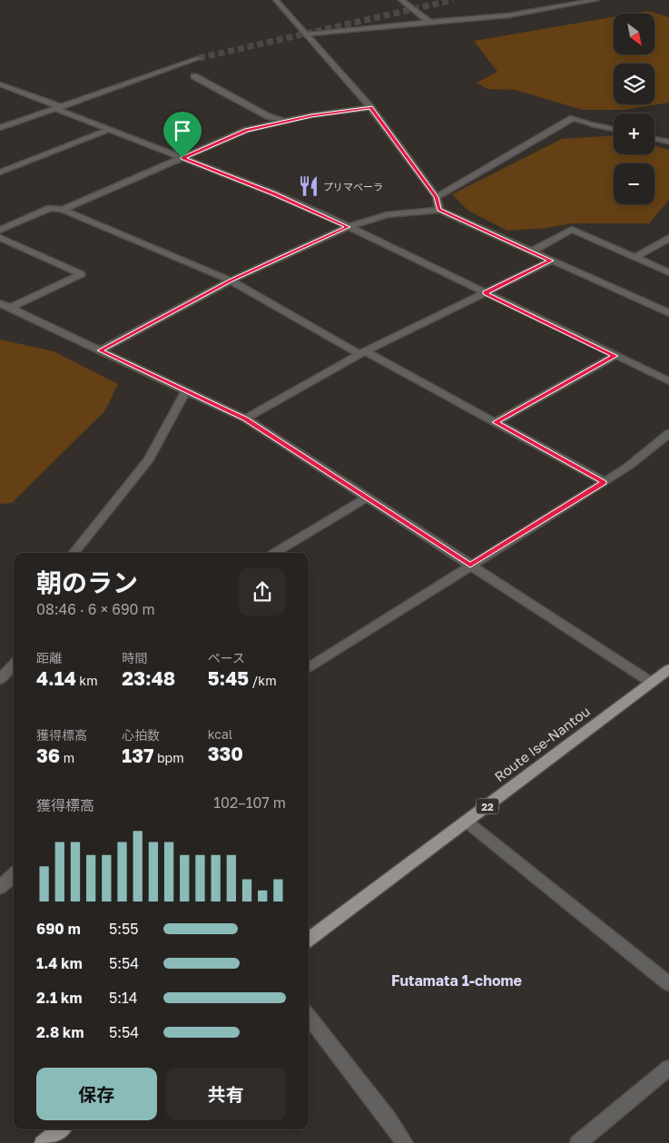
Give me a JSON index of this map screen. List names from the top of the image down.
{
  "streets": {
    "main road": ["Route Ise-Nantou", "22"]
  },
  "districts": ["Futamata 1-chome"],
  "places": {
    "restaurant": ["プリマベーラ"]
  },
  "north": "bottom right",
  "page": {
    "map_buttons": ["+", "−"],
    "heading": ["朝のラン", "08:46 · 6 × 690 m"],
    "stats": [
      ["距離", "4.14 km"],
      ["時間", "23:48"],
      ["ペース", "5:45 /km"],
      ["獲得標高", "36 m"],
      ["心拍数", "137 bpm"],
      ["kcal", "330"]
    ],
    "chart": ["獲得標高", "102–107 m"],
    "list": [
      {
        "name": "690 m",
        "note": "5:55"
      },
      {
        "name": "1.4 km",
        "note": "5:54"
      },
      {
        "name": "2.1 km",
        "note": "5:14"
      },
      {
        "name": "2.8 km",
        "note": "5:54"
      }
    ],
    "buttons": ["保存", "共有"]
  }
}
